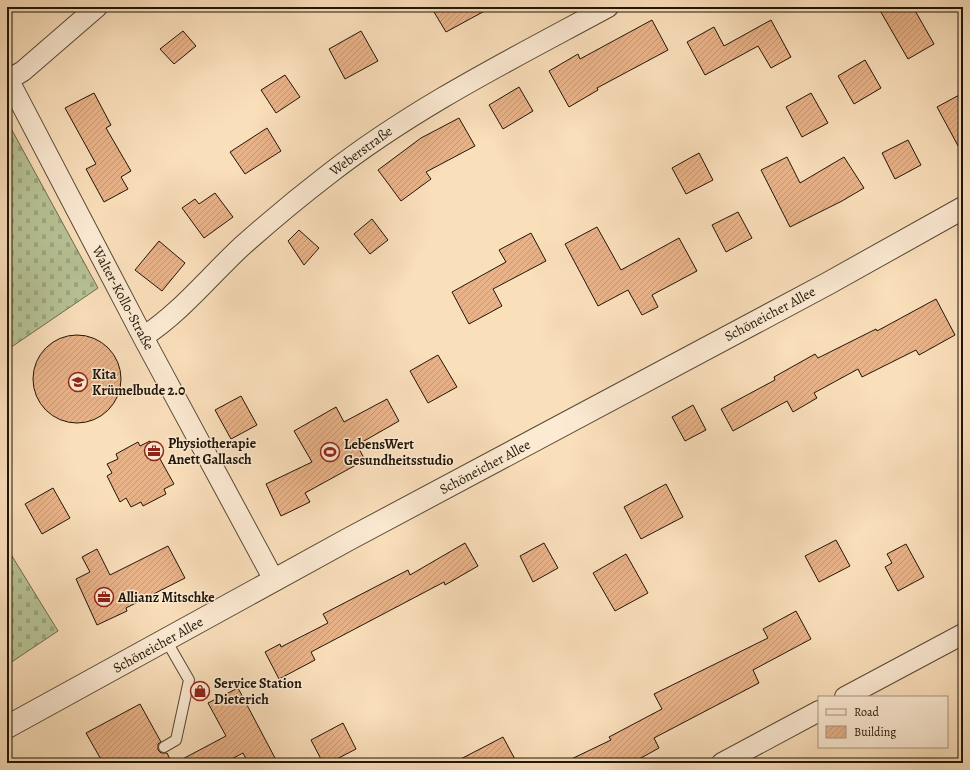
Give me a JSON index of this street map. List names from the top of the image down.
{
  "streets": {
    "street": ["Weberstraße", "Walter-Kollo-Straße", "Schöneicher Allee"]
  },
  "crossings": [
    ["Weberstraße", "Walter-Kollo-Straße"],
    ["Walter-Kollo-Straße", "Schöneicher Allee"]
  ],
  "places": {
    "school or university": ["Kita Krümelbude 2.0"],
    "office": ["Physiotherapie Anett Gallasch", "Allianz Mitschke"],
    "sports": ["LebensWert Gesundheitsstudio"],
    "shop": ["Service Station Dieterich"]
  },
  "legend": ["Road", "Building"]
}
